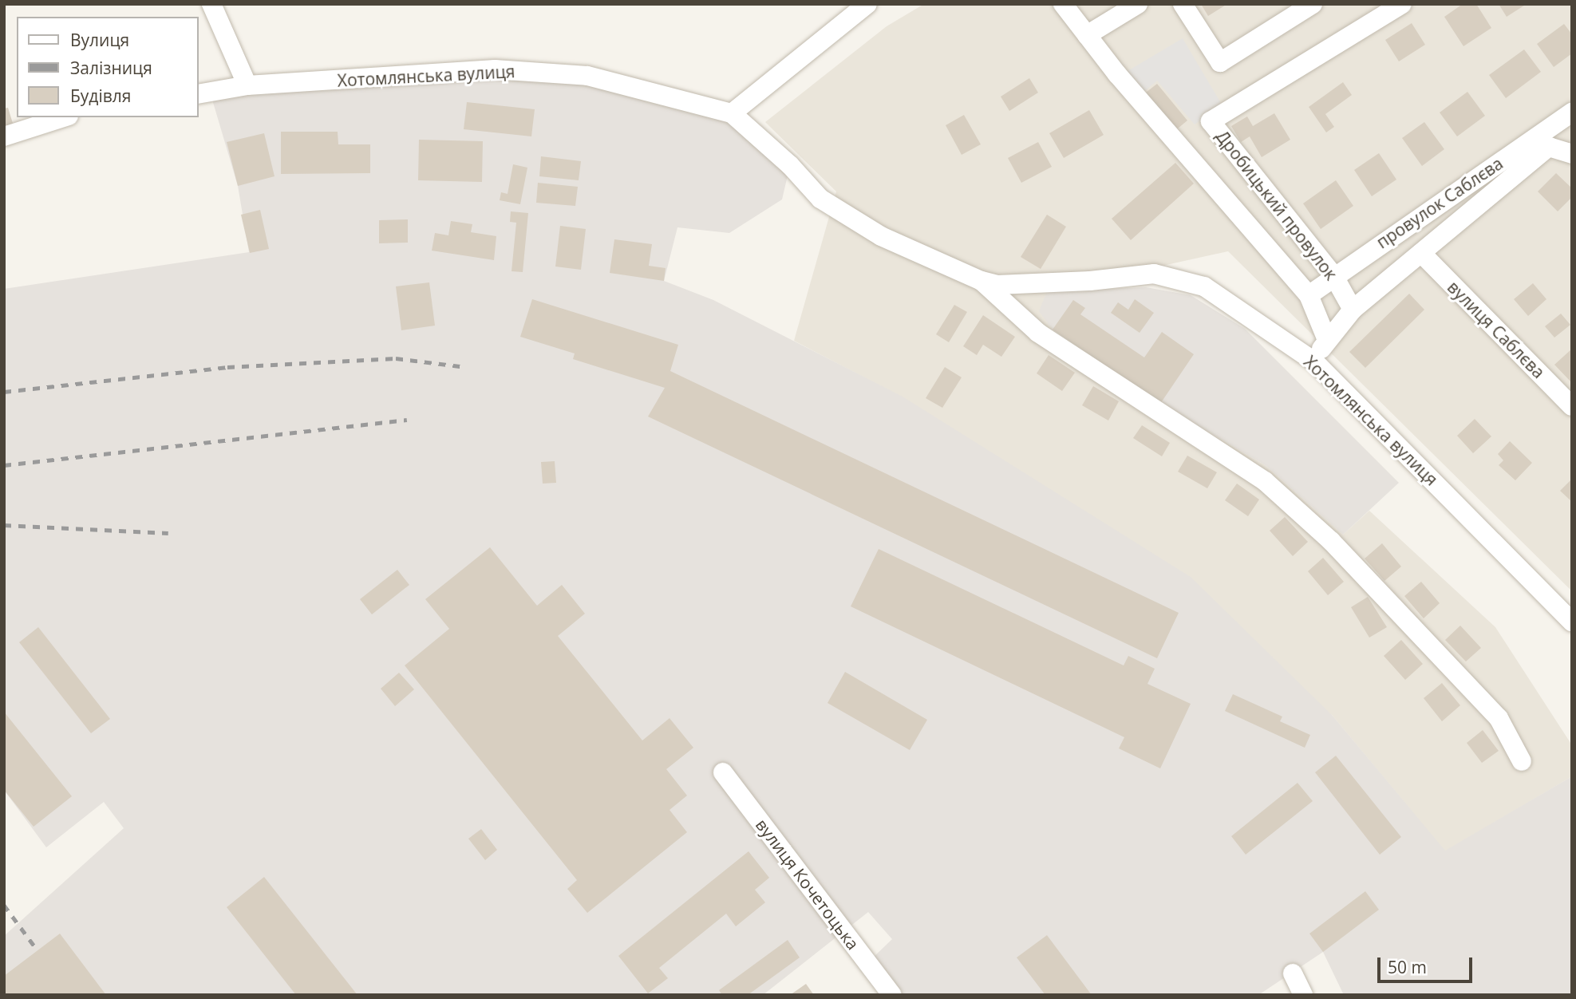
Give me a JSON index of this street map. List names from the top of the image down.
{
  "streets": {
    "street": [
      "Хотомлянська вулиця",
      "провулок Саблєва",
      "Дробицький провулок",
      "вулиця Саблєва",
      "вулиця Кочетоцька"
    ]
  },
  "crossings": [
    ["провулок Саблєва", "Дробицький провулок"]
  ],
  "legend": ["Вулиця", "Залізниця", "Будівля"],
  "scale_bar": "50 m"
}
